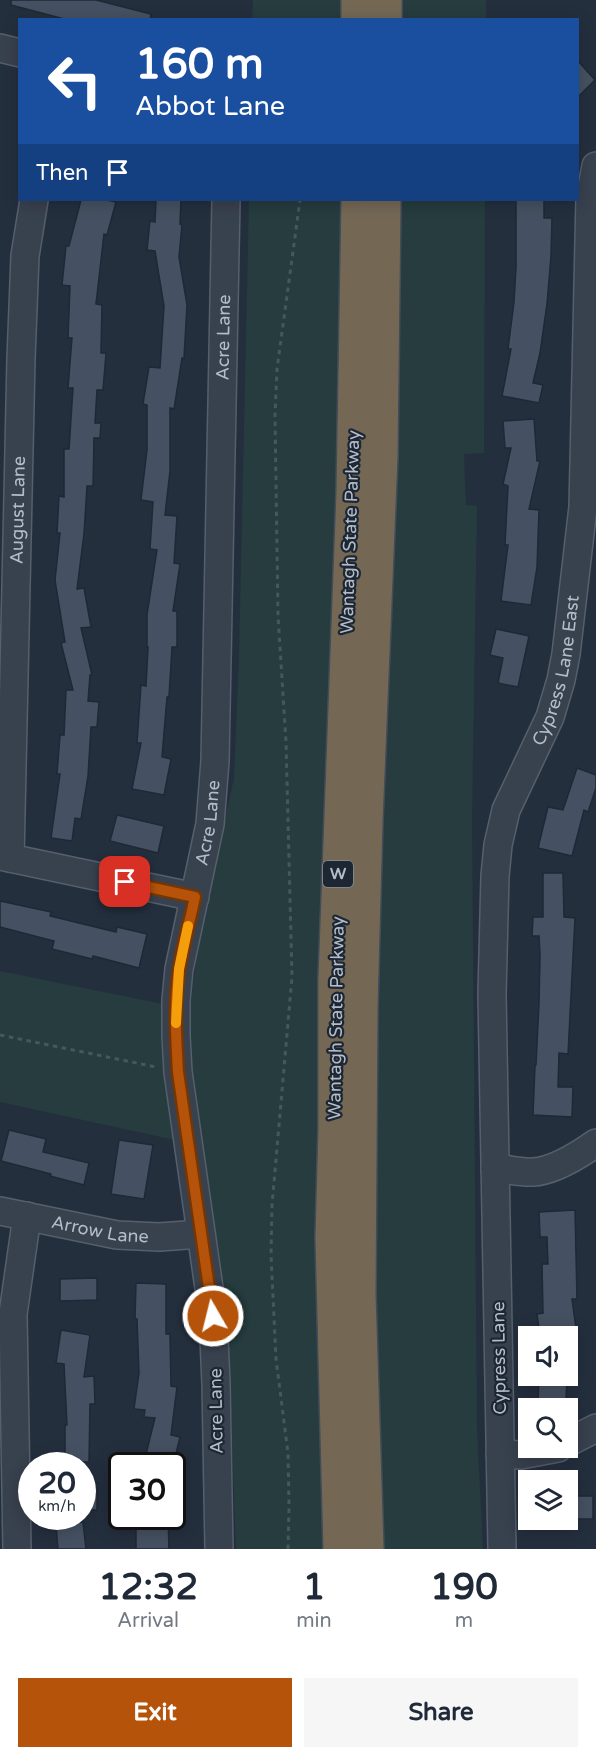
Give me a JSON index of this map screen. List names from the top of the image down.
{
  "streets": {
    "highway": ["Wantagh State Parkway", "W"],
    "street": [
      "Acre Lane",
      "August Lane",
      "Cypress Lane East",
      "Arrow Lane",
      "Cypress Lane"
    ]
  },
  "crossings": [
    ["Acre Lane", "Arrow Lane"],
    ["Cypress Lane East", "Cypress Lane"]
  ],
  "page": {
    "turn": ["160 m", "Abbot Lane"],
    "then": "Then",
    "speed": "20 km/h",
    "limit": "30",
    "eta": [
      "12:32",
      "Arrival",
      "1",
      "min",
      "190",
      "m"
    ],
    "buttons": ["Exit", "Share"]
  }
}
